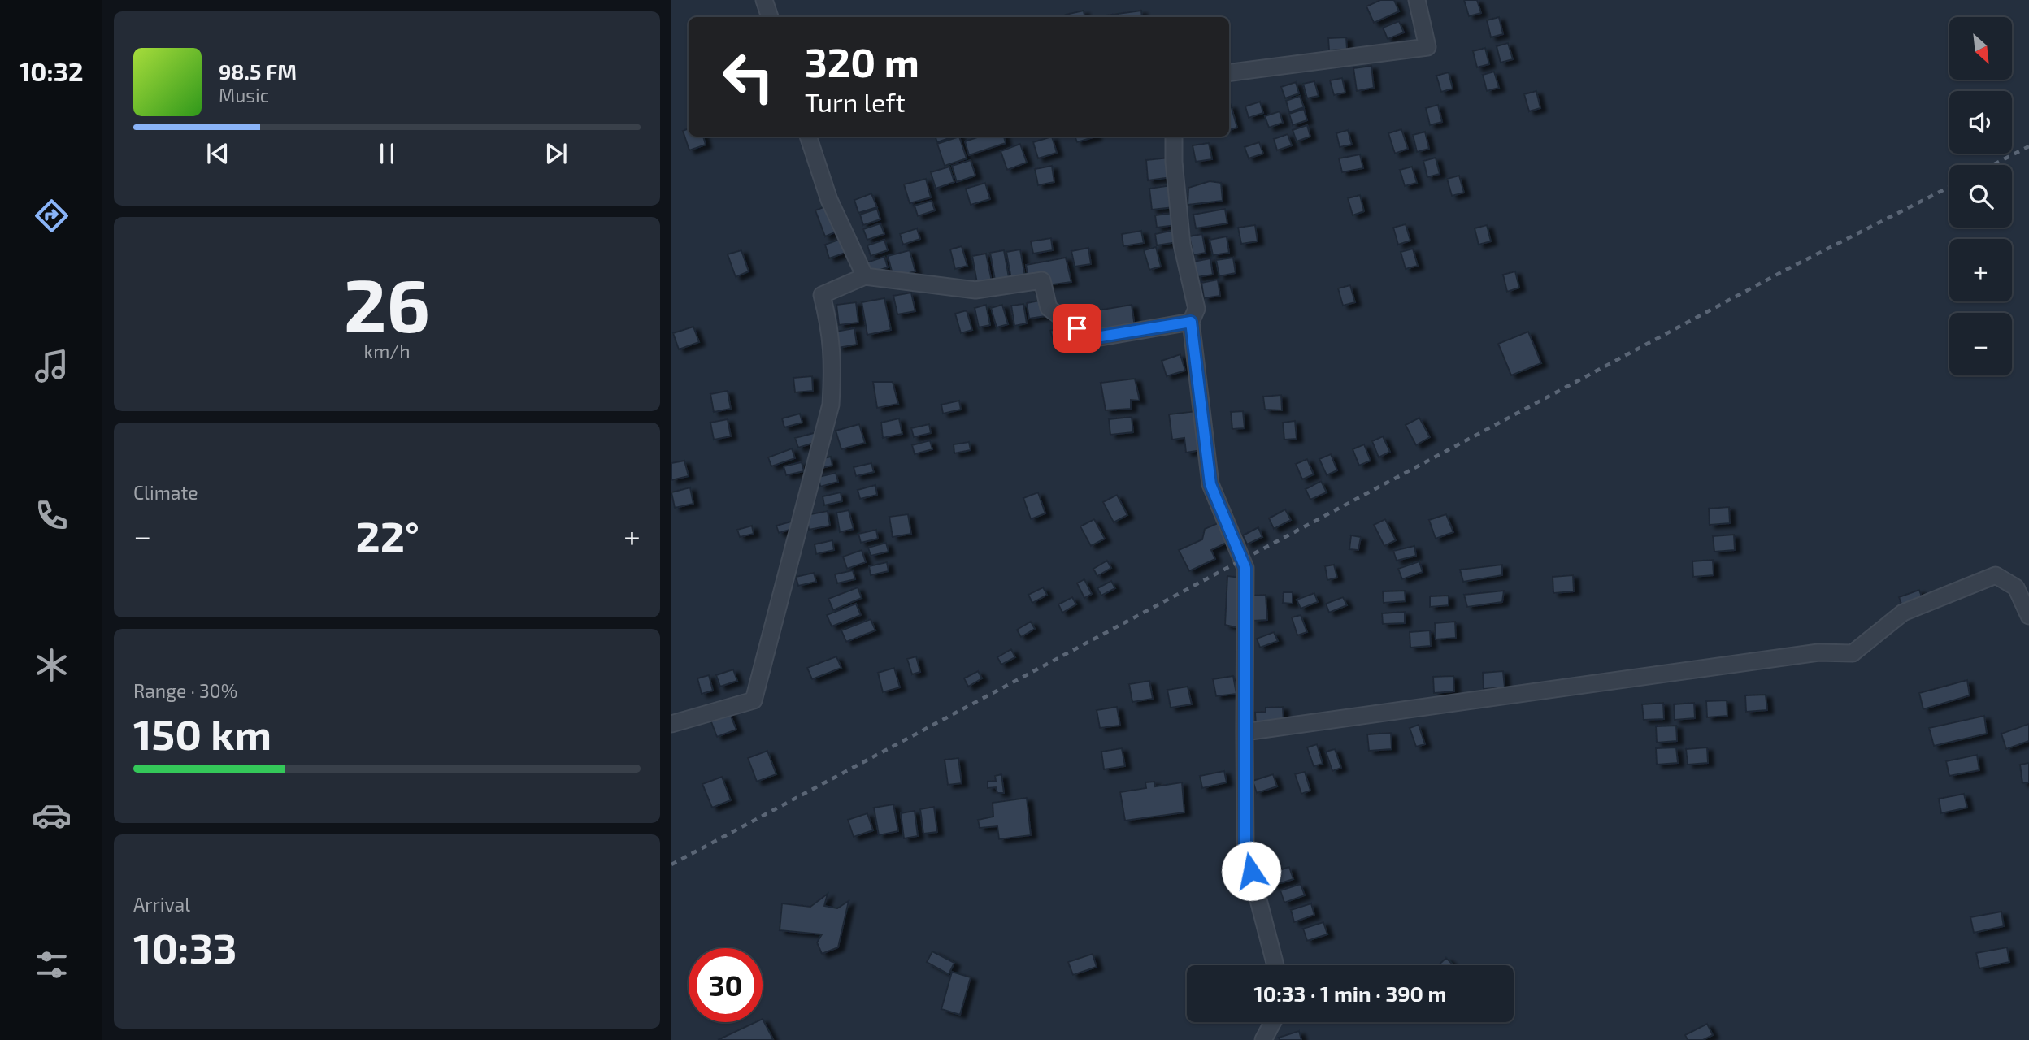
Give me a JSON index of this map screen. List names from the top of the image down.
{
  "north": "bottom right",
  "page": {
    "tabs": "10:32",
    "map_buttons": ["+", "−"],
    "turn": ["320 m", "Turn left"],
    "song": ["98.5 FM", "Music"],
    "tile": [
      ["26", "km/h"],
      "Climate",
      ["Range · 30%", "150 km"],
      ["Arrival", "10:33"]
    ],
    "heat": ["−", "22°", "+"],
    "limit": "30",
    "trip": "10:33 · 1 min · 390 m"
  }
}
